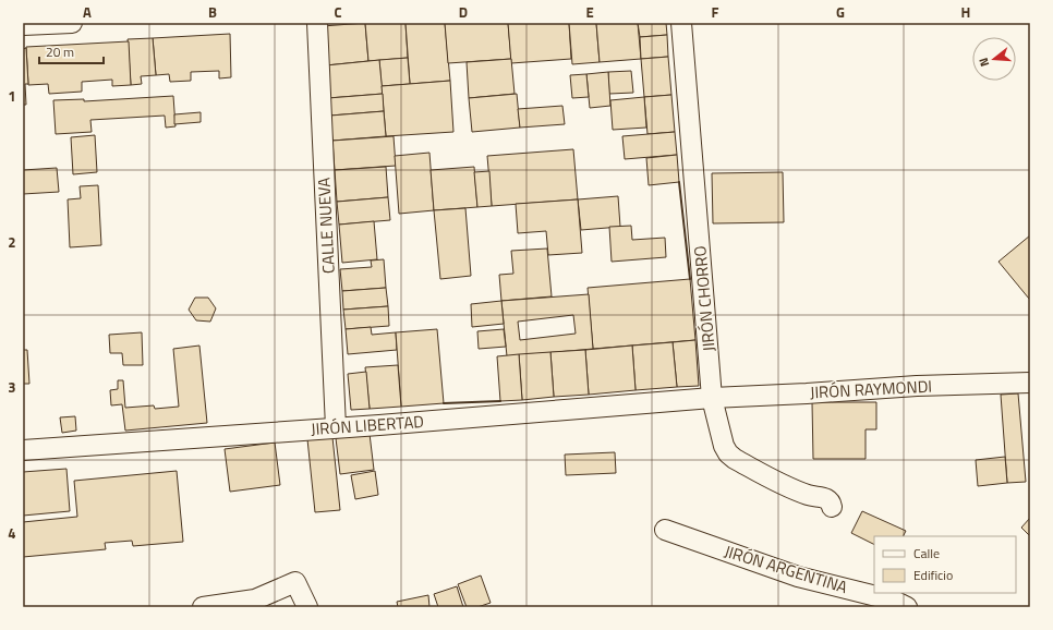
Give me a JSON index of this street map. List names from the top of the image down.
{
  "streets": {
    "street": [
      "CALLE NUEVA",
      "JIRÓN CHORRO",
      "JIRÓN RAYMONDI",
      "JIRÓN LIBERTAD",
      "JIRÓN ARGENTINA"
    ]
  },
  "crossings": [
    ["CALLE NUEVA", "JIRÓN LIBERTAD"],
    ["JIRÓN CHORRO", "JIRÓN RAYMONDI"],
    ["JIRÓN CHORRO", "JIRÓN LIBERTAD"],
    ["JIRÓN RAYMONDI", "JIRÓN LIBERTAD"]
  ],
  "legend": ["Calle", "Edificio"],
  "scale_bar": "20 m",
  "north": "left",
  "grid": {
    "columns": [
      "A",
      "B",
      "C",
      "D",
      "E",
      "F",
      "G",
      "H"
    ],
    "rows": [
      "1",
      "2",
      "3",
      "4"
    ]
  }
}
